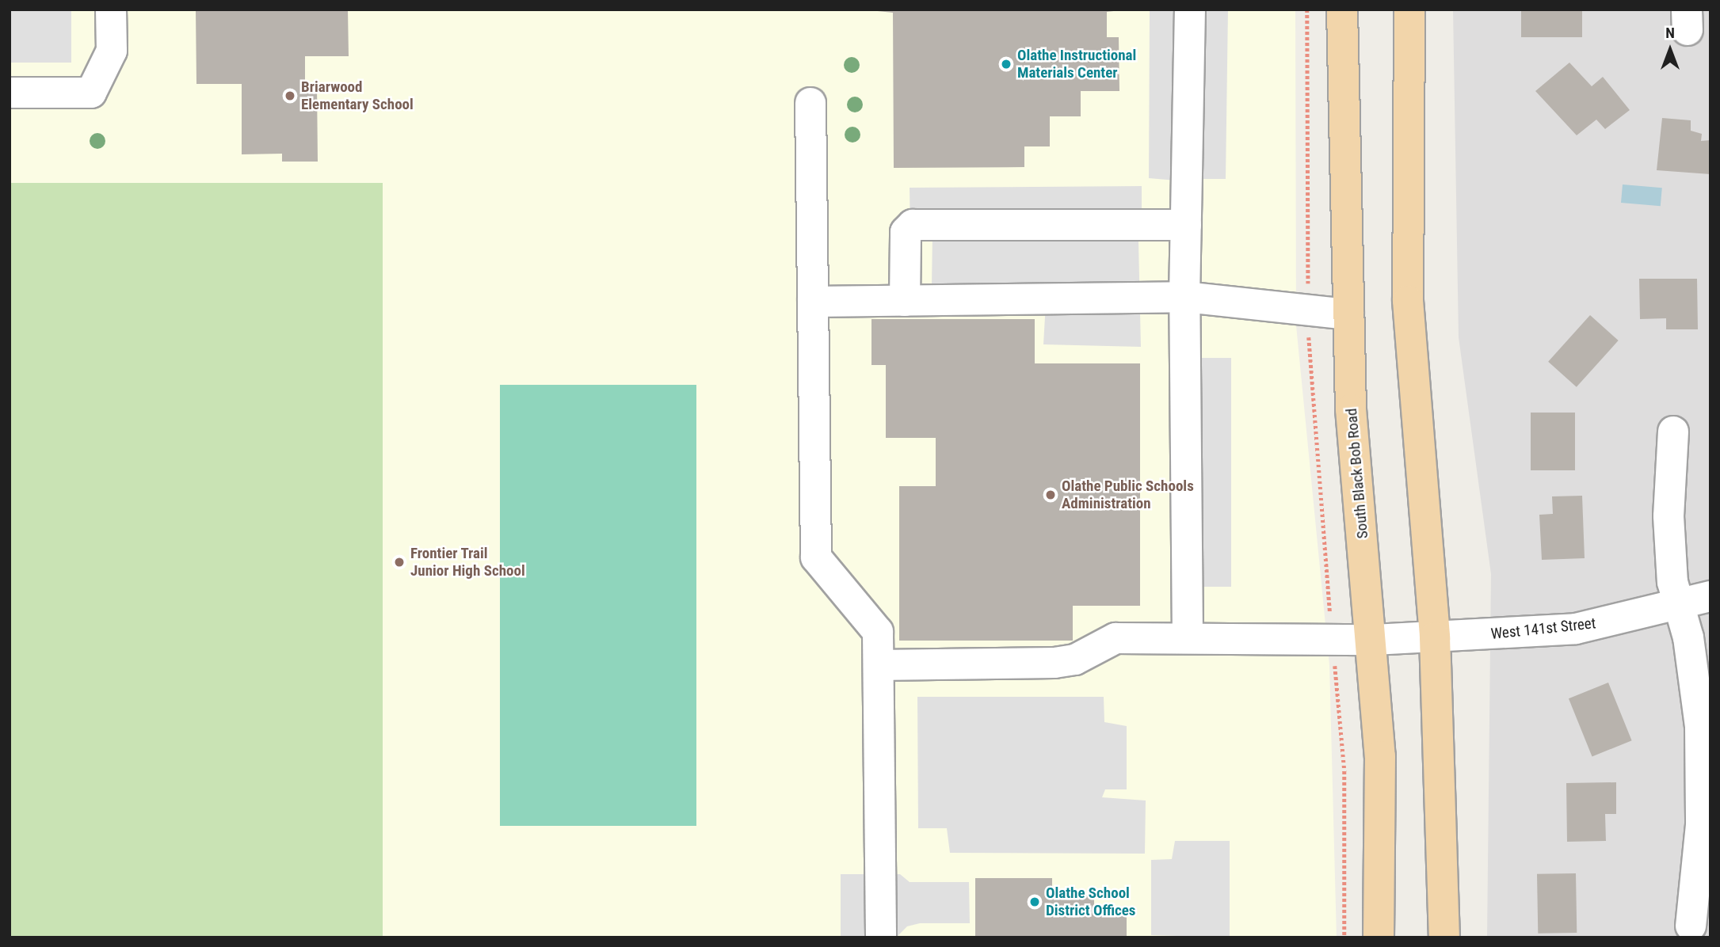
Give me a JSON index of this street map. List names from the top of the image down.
{
  "streets": {
    "main road": ["South Black Bob Road"],
    "street": ["West 141st Street"]
  },
  "crossings": [
    ["South Black Bob Road", "West 141st Street"]
  ],
  "places": [
    "Olathe Instructional Materials Center",
    "Briarwood Elementary School",
    "Olathe Public Schools Administration",
    "Frontier Trail Junior High School",
    "Olathe School District Offices"
  ],
  "north": "top"
}
